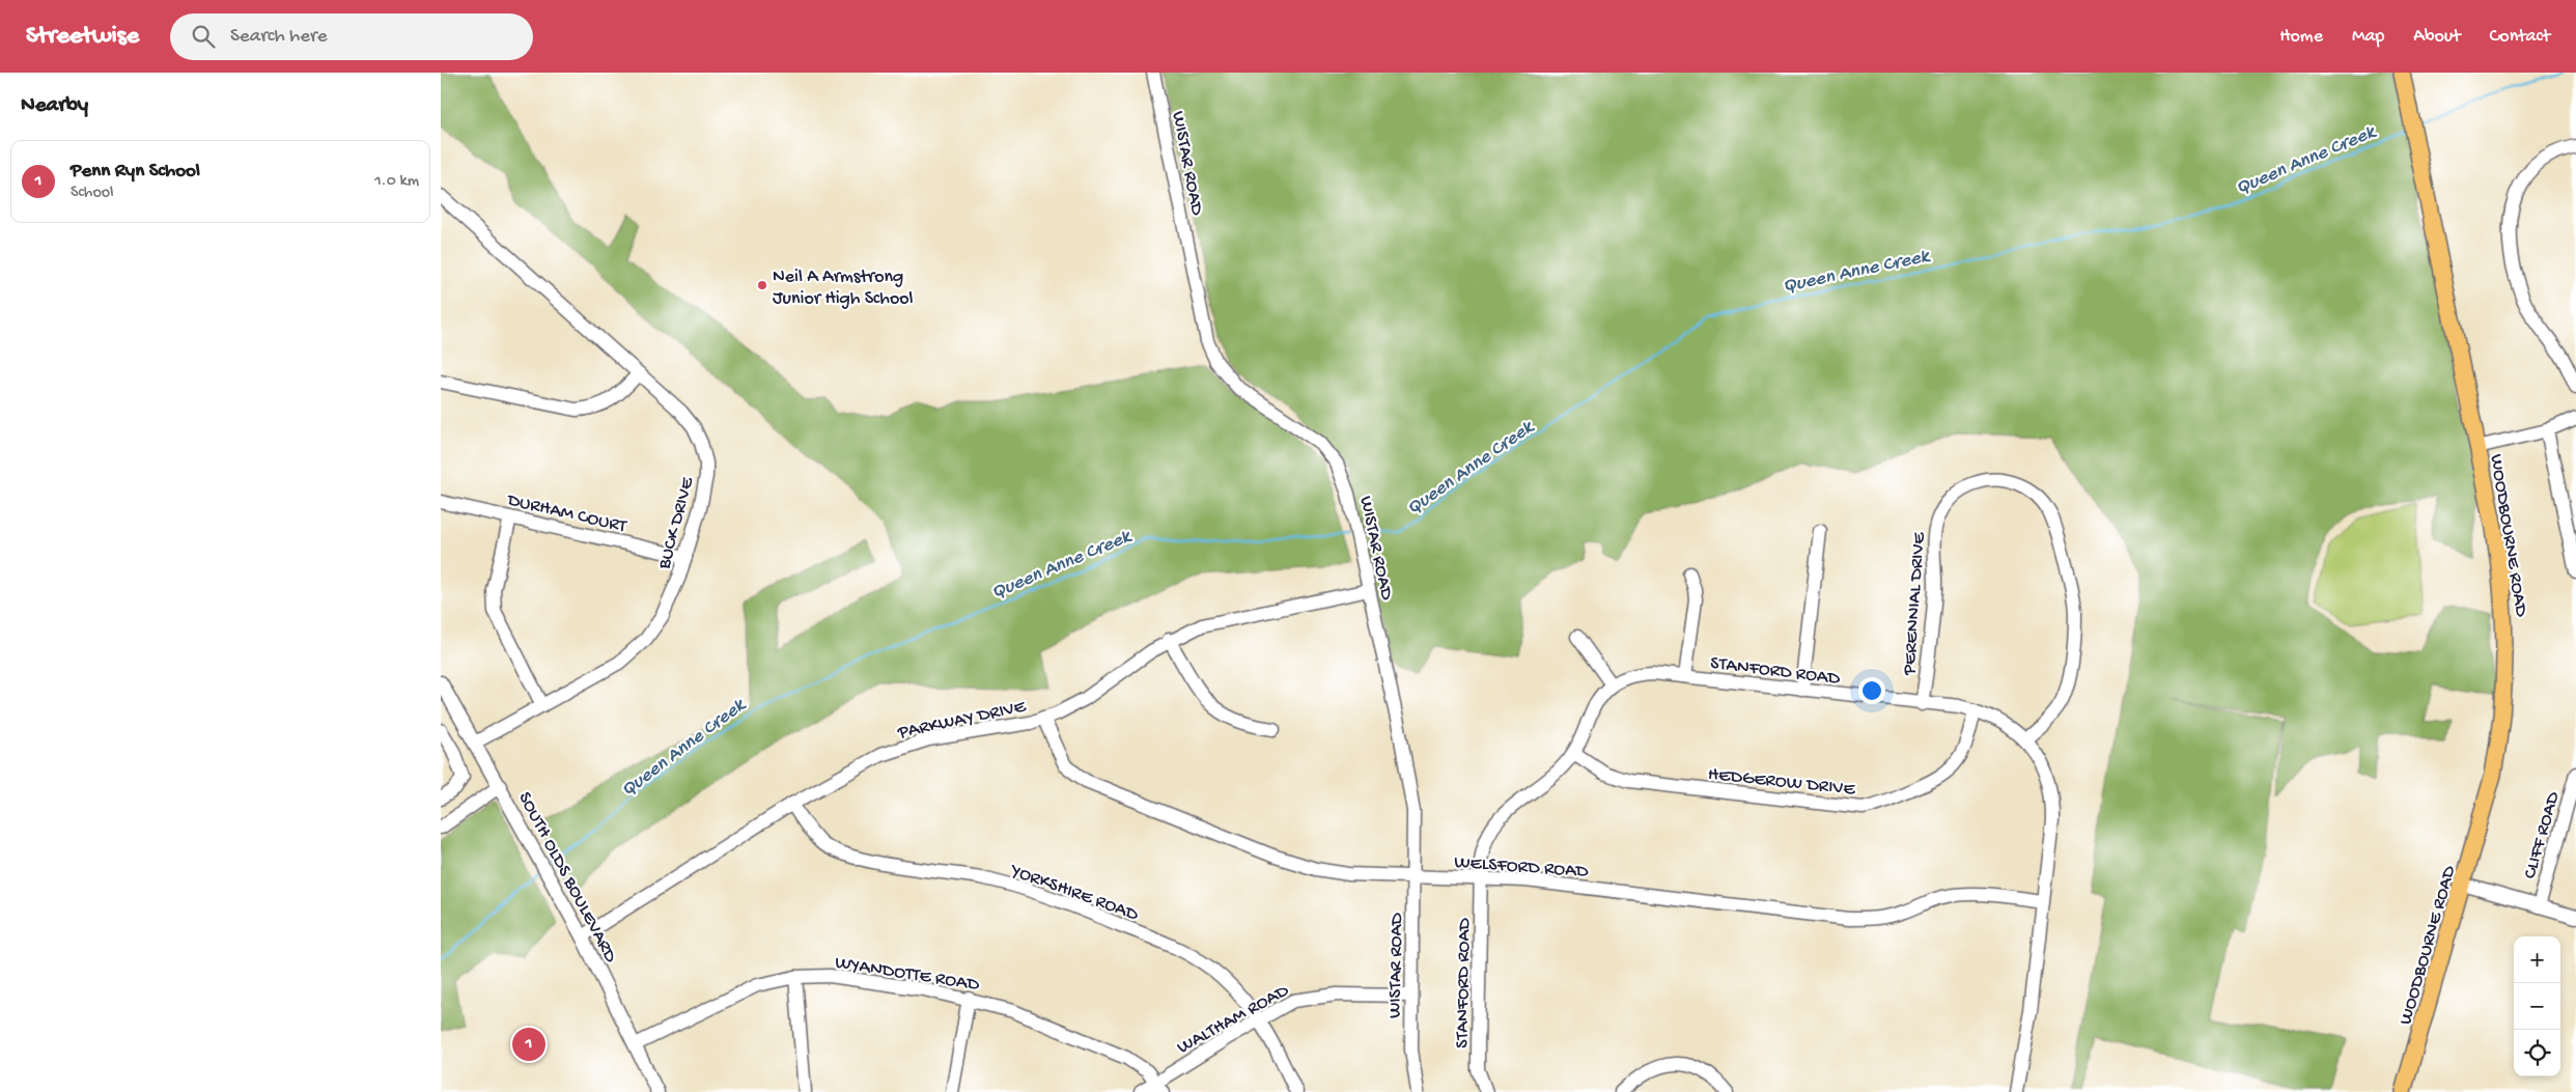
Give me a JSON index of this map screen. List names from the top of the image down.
{
  "streets": {
    "main road": ["WOODBOURNE ROAD"],
    "street": [
      "WISTAR ROAD",
      "DURHAM COURT",
      "BUCK DRIVE",
      "PERENNIAL DRIVE",
      "STANFORD ROAD",
      "PARKWAY DRIVE",
      "HEDGEROW DRIVE",
      "CLIFF ROAD",
      "WELSFORD ROAD",
      "SOUTH OLDS BOULEVARD",
      "YORKSHIRE ROAD",
      "WYANDOTTE ROAD",
      "WALTHAM ROAD"
    ]
  },
  "crossings": [
    ["WISTAR ROAD", "PARKWAY DRIVE"],
    ["WISTAR ROAD", "WELSFORD ROAD"],
    ["WISTAR ROAD", "WALTHAM ROAD"],
    ["DURHAM COURT", "BUCK DRIVE"],
    ["BUCK DRIVE", "SOUTH OLDS BOULEVARD"],
    ["PERENNIAL DRIVE", "STANFORD ROAD"],
    ["STANFORD ROAD", "HEDGEROW DRIVE"],
    ["STANFORD ROAD", "WELSFORD ROAD"],
    ["PARKWAY DRIVE", "WELSFORD ROAD"],
    ["PARKWAY DRIVE", "SOUTH OLDS BOULEVARD"],
    ["PARKWAY DRIVE", "YORKSHIRE ROAD"],
    ["SOUTH OLDS BOULEVARD", "WYANDOTTE ROAD"],
    ["YORKSHIRE ROAD", "WALTHAM ROAD"],
    ["WYANDOTTE ROAD", "WALTHAM ROAD"]
  ],
  "water": ["Queen Anne Creek"],
  "places": ["Neil A Armstrong Junior High School"],
  "page": {
    "header": "Streetwise",
    "search": "Search here",
    "nav": [
      "Home",
      "Map",
      "About",
      "Contact"
    ],
    "heading": "Nearby",
    "list": [
      {
        "mark": "1",
        "name": "Penn Ryn School",
        "note": "School",
        "value": "1.0 km"
      }
    ],
    "map_buttons": ["+", "−"],
    "pins": "1"
  }
}
